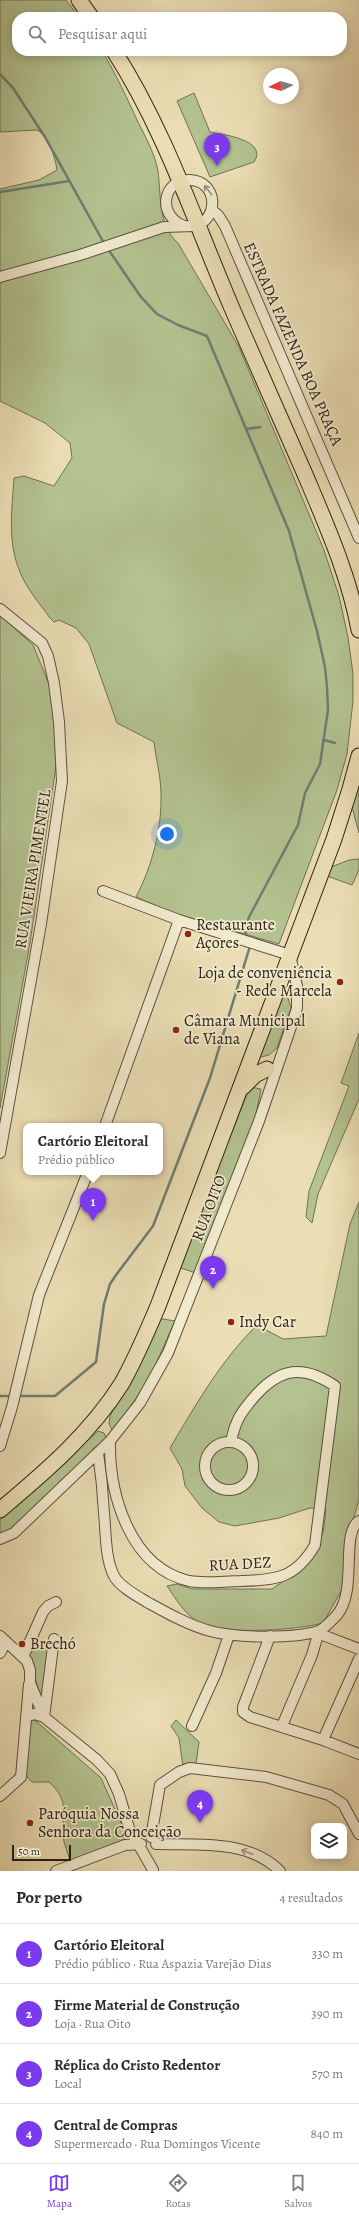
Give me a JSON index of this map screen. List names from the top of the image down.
{
  "streets": {
    "street": [
      "ESTRADA FAZENDA BOA PRAÇA",
      "RUA VIEIRA PIMENTEL",
      "RUA OITO",
      "RUA DEZ"
    ]
  },
  "crossings": [
    ["RUA OITO", "RUA DEZ"]
  ],
  "places": [
    "Restaurante Açores",
    "Loja de conveniência - Rede Marcela",
    "Câmara Municipal de Viana",
    "Indy Car",
    "Brechó",
    "Paróquia Nossa Senhora da Conceição"
  ],
  "scale_bar": "50 m",
  "north": "left",
  "page": {
    "search": "Pesquisar aqui",
    "pins": [
      "3",
      "1",
      "2",
      "4"
    ],
    "popup": ["Cartório Eleitoral", "Prédio público"],
    "scale": "50 m",
    "heading": ["Por perto", "4 resultados"],
    "list": [
      {
        "mark": "1",
        "name": "Cartório Eleitoral",
        "note": "Prédio público · Rua Aspazia Varejão Dias",
        "value": "330 m"
      },
      {
        "mark": "2",
        "name": "Firme Material de Construção",
        "note": "Loja · Rua Oito",
        "value": "390 m"
      },
      {
        "mark": "3",
        "name": "Réplica do Cristo Redentor",
        "note": "Local",
        "value": "570 m"
      },
      {
        "mark": "4",
        "name": "Central de Compras",
        "note": "Supermercado · Rua Domingos Vicente",
        "value": "840 m"
      }
    ],
    "nav": ["Mapa", "Rotas", "Salvos"]
  }
}
